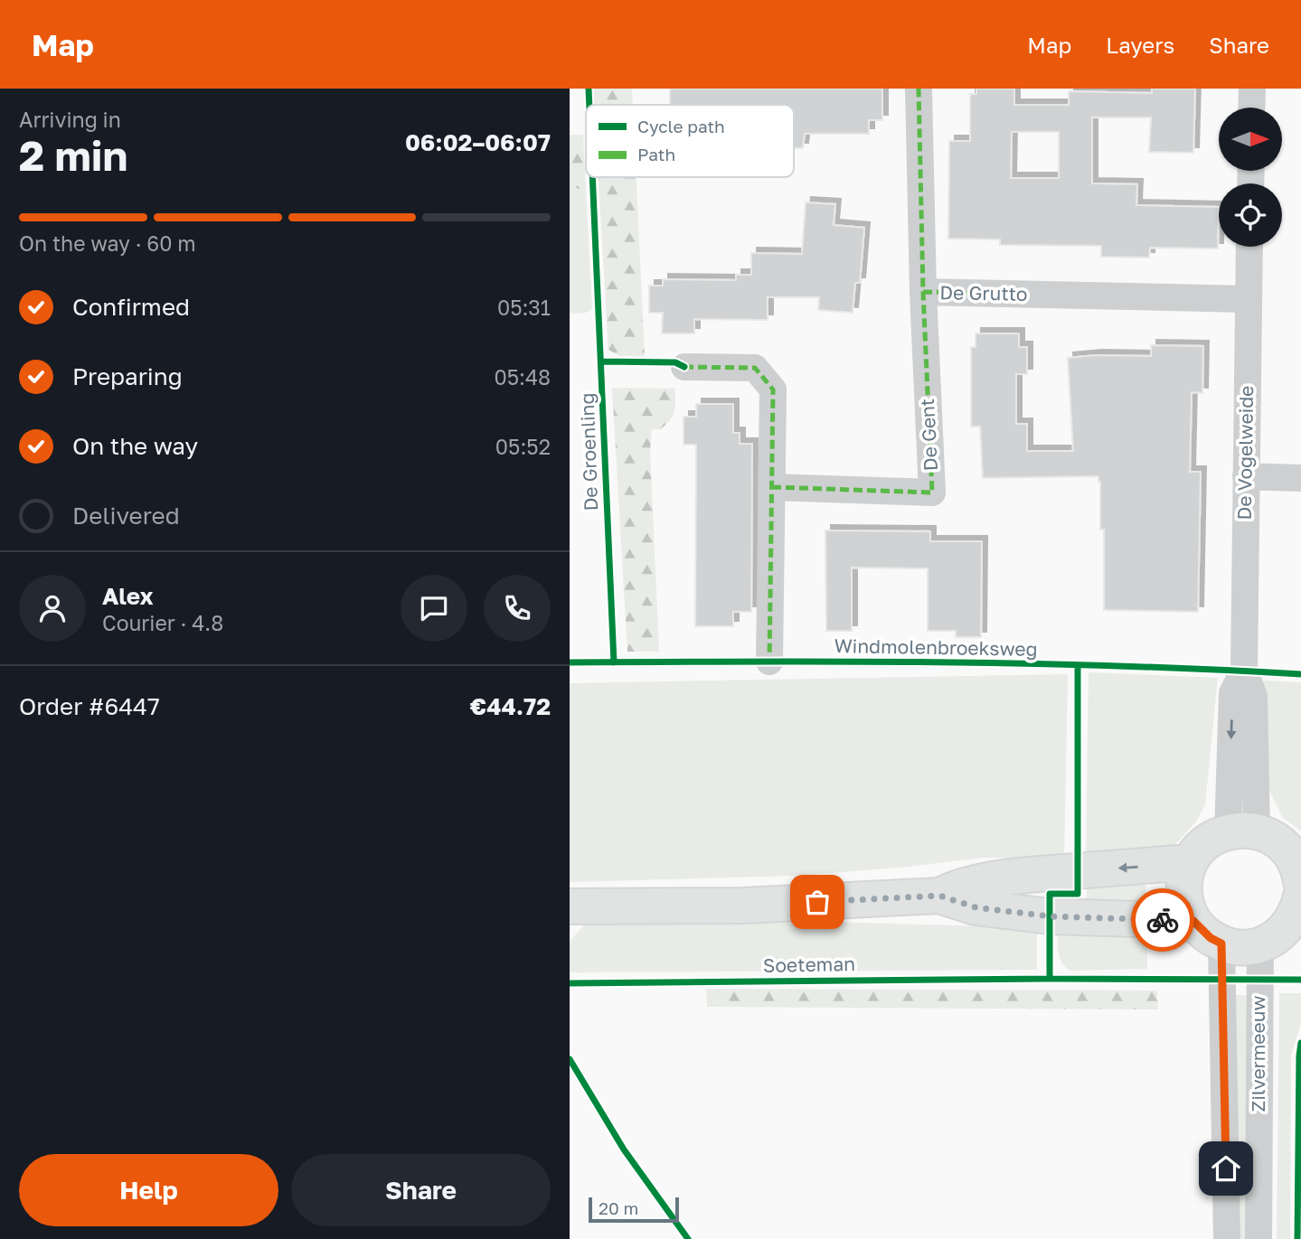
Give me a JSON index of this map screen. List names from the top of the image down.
{
  "streets": {
    "street": [
      "De Grutto",
      "De Gent",
      "De Vogelweide",
      "Zilvermeeuw"
    ],
    "cycle path": ["De Groenling", "Windmolenbroeksweg", "Soeteman"]
  },
  "crossings": [
    ["De Grutto", "De Gent"],
    ["De Grutto", "De Vogelweide"],
    ["De Vogelweide", "Zilvermeeuw"]
  ],
  "legend": ["Cycle path", "Path"],
  "scale_bar": "20 m",
  "north": "right",
  "page": {
    "header": "Map",
    "nav": ["Map", "Layers", "Share"],
    "heading": ["2 min", "Arriving in", "06:02–06:07"],
    "panel": [
      "Alex",
      "Courier · 4.8",
      "Order #6447",
      "€44.72"
    ],
    "bar": "On the way · 60 m",
    "list": [
      ["Confirmed", "05:31"],
      ["Preparing", "05:48"],
      ["On the way", "05:52"],
      "Delivered"
    ],
    "buttons": ["Help", "Share"],
    "scale": "20 m"
  }
}
